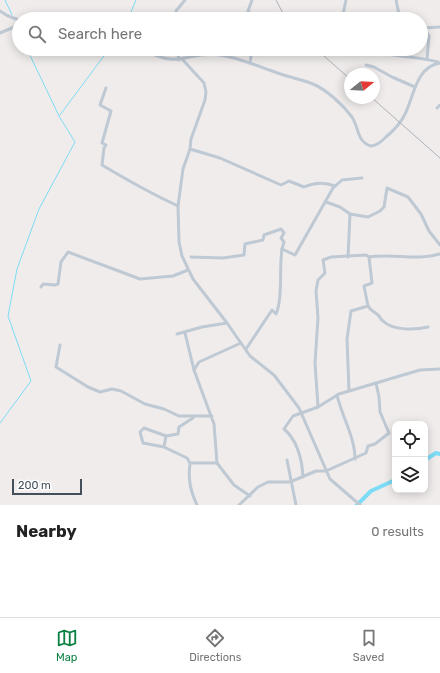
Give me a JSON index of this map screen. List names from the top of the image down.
{
  "scale_bar": "200 m",
  "north": "right",
  "page": {
    "search": "Search here",
    "scale": "200 m",
    "heading": ["Nearby", "0 results"],
    "nav": ["Map", "Directions", "Saved"]
  }
}
